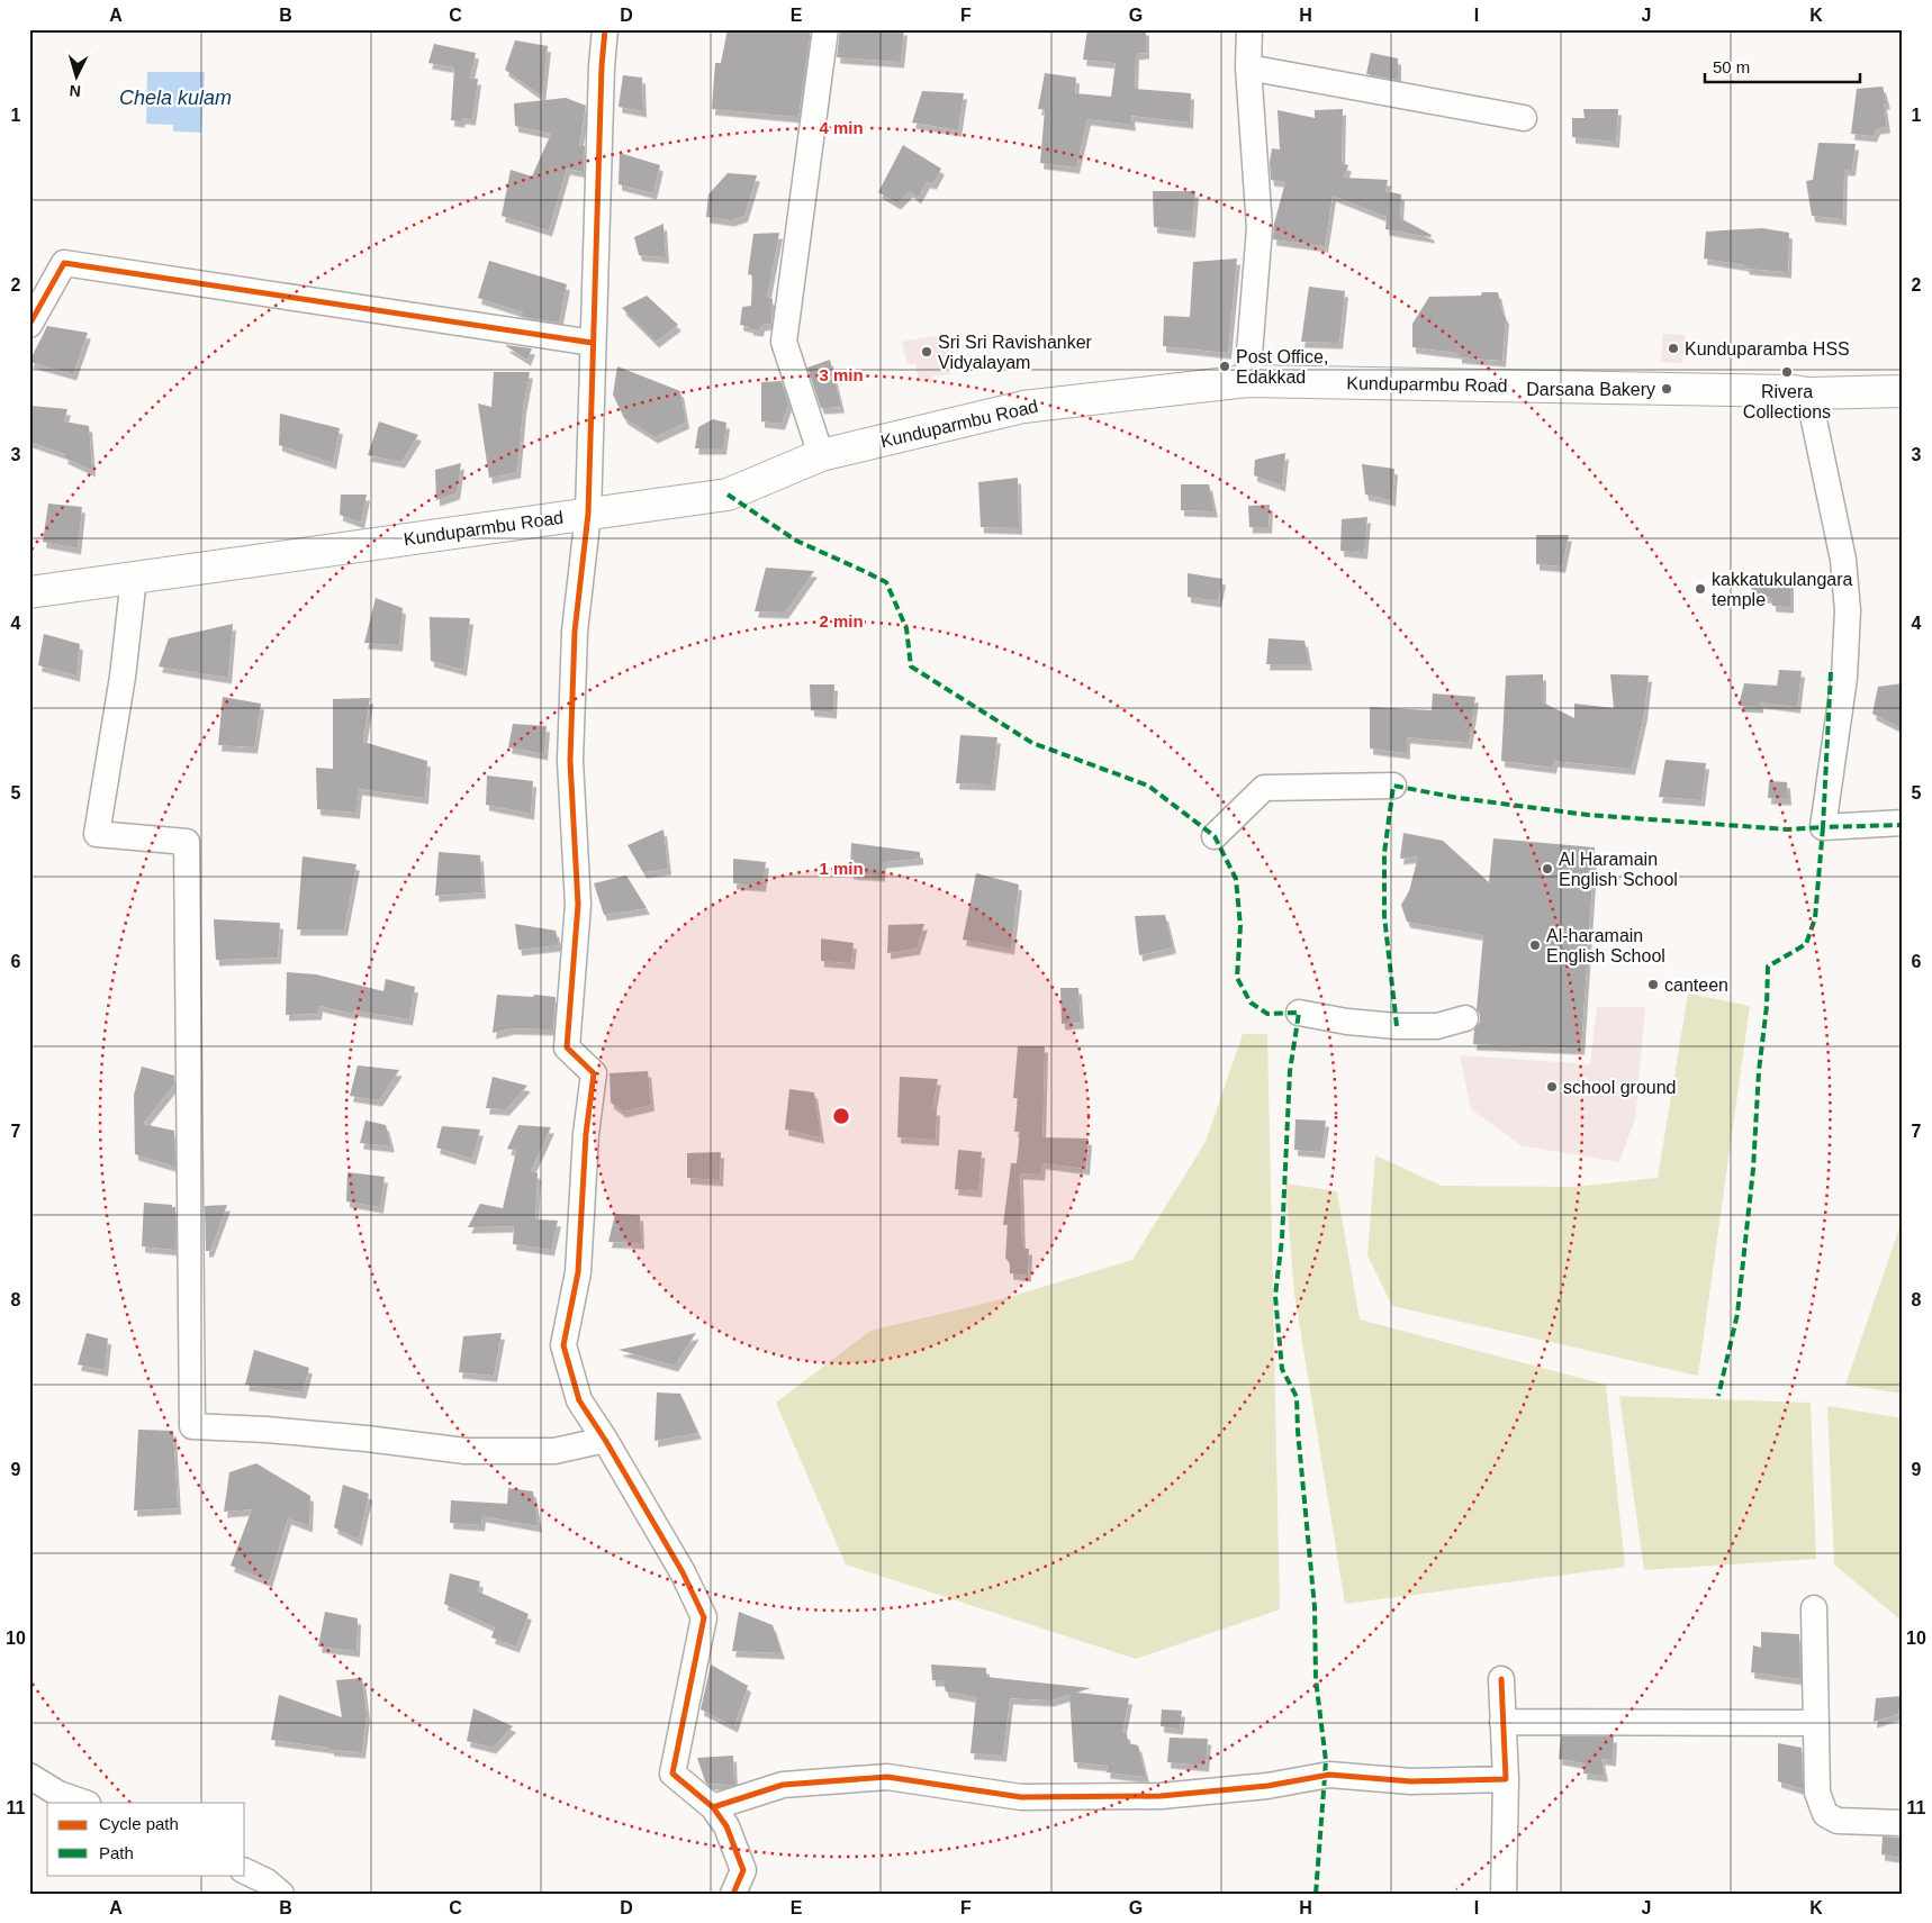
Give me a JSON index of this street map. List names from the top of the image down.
{
  "streets": {
    "main road": ["Kunduparmbu Road"]
  },
  "water": ["Chela kulam"],
  "places": [
    "Kunduparamba HSS",
    "Sri Sri Ravishanker Vidyalayam",
    "Post Office, Edakkad",
    "Rivera Collections",
    "Darsana Bakery",
    "kakkatukulangara temple",
    "Al Haramain English School",
    "Al-haramain English School",
    "canteen",
    "school ground"
  ],
  "legend": ["Cycle path", "Path"],
  "scale_bar": "50 m",
  "north": "bottom",
  "grid": {
    "columns": [
      "A",
      "B",
      "C",
      "D",
      "E",
      "F",
      "G",
      "H",
      "I",
      "J",
      "K"
    ],
    "rows": [
      "1",
      "2",
      "3",
      "4",
      "5",
      "6",
      "7",
      "8",
      "9",
      "10",
      "11"
    ]
  },
  "rings": [
    "4 min",
    "3 min",
    "2 min",
    "1 min"
  ]
}
